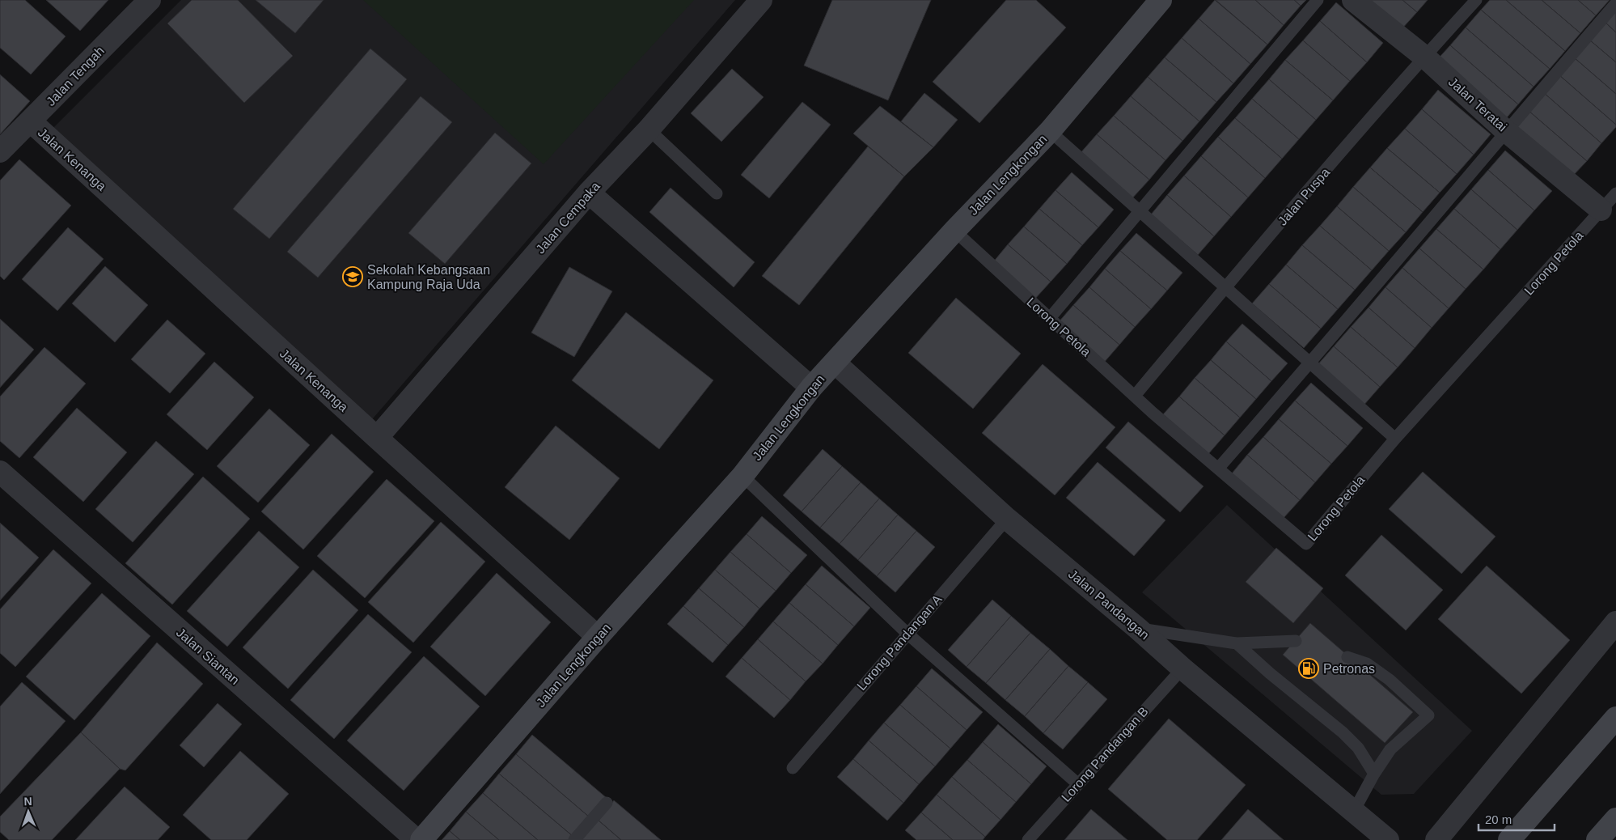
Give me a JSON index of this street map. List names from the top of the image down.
{
  "streets": {
    "street": [
      "Jalan Tengah",
      "Jalan Teratai",
      "Jalan Kenanga",
      "Jalan Lengkongan",
      "Jalan Cempaka",
      "Jalan Pandangan",
      "Jalan Siantan"
    ],
    "lane": [
      "Jalan Puspa",
      "Lorong Petola",
      "Lorong Pandangan A",
      "Lorong Pandangan B"
    ]
  },
  "crossings": [
    ["Jalan Tengah", "Jalan Kenanga"],
    ["Jalan Teratai", "Jalan Puspa"],
    ["Jalan Teratai", "Lorong Petola"],
    ["Jalan Kenanga", "Jalan Lengkongan"],
    ["Jalan Kenanga", "Jalan Cempaka"],
    ["Jalan Lengkongan", "Lorong Petola"],
    ["Jalan Lengkongan", "Jalan Pandangan"],
    ["Jalan Puspa", "Lorong Petola"],
    ["Jalan Pandangan", "Lorong Pandangan A"],
    ["Jalan Pandangan", "Lorong Pandangan B"]
  ],
  "places": {
    "school or university": ["Sekolah Kebangsaan Kampung Raja Uda"],
    "fuel station": ["Petronas"]
  },
  "scale_bar": "20 m",
  "north": "top"
}
